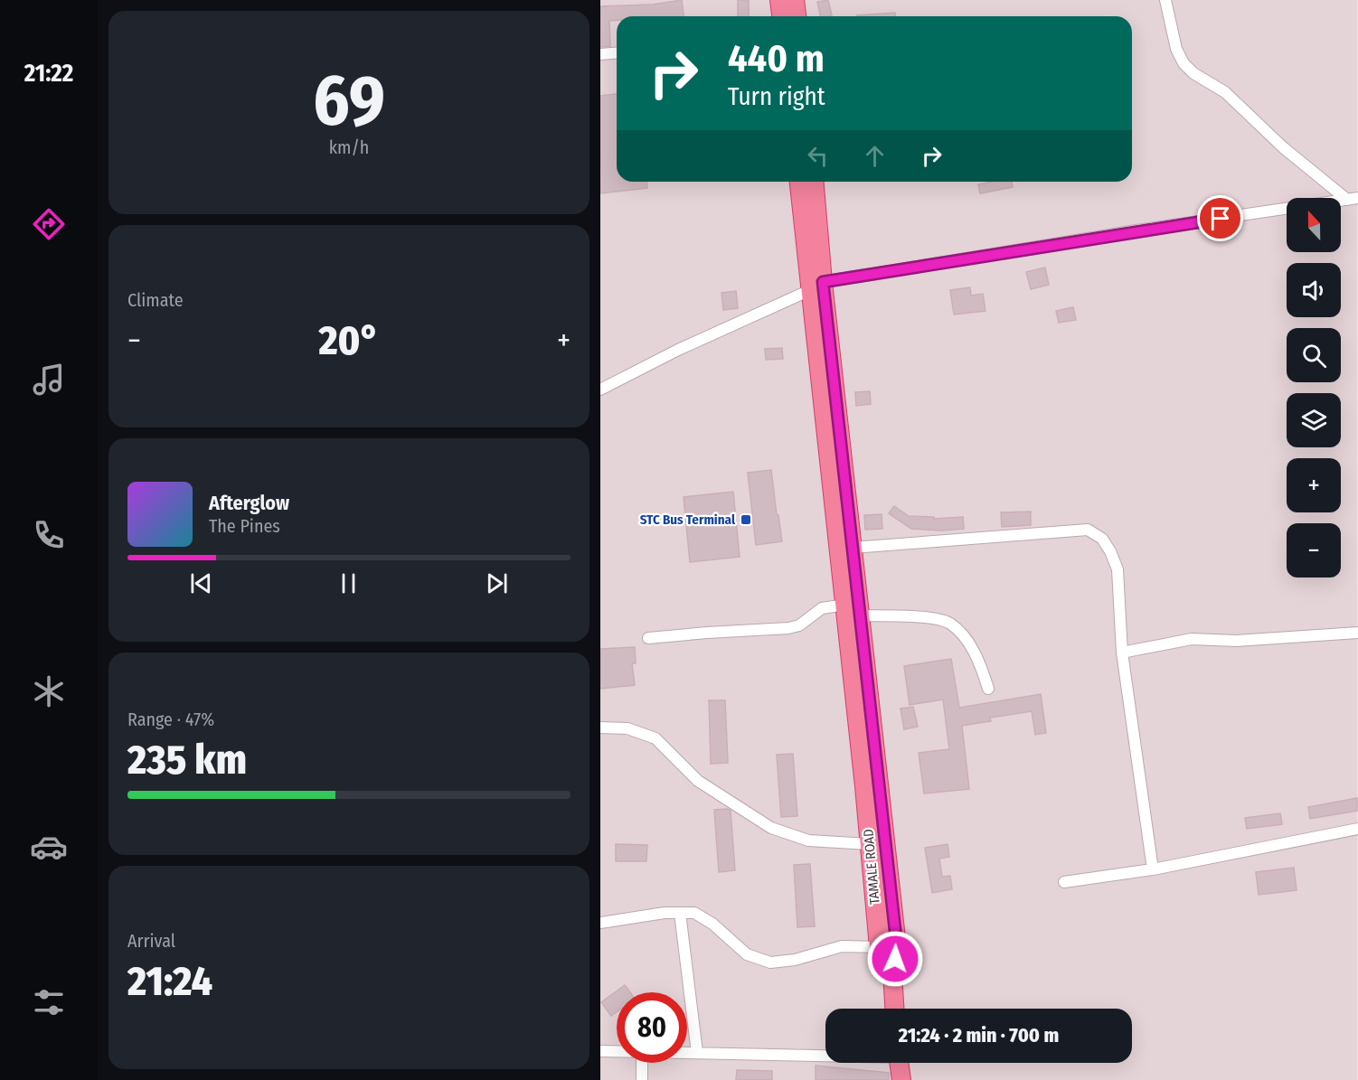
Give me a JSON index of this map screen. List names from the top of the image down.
{
  "streets": {
    "highway": ["TAMALE ROAD"]
  },
  "places": {
    "transit": ["STC Bus Terminal"]
  },
  "north": "top",
  "page": {
    "tabs": "21:22",
    "tile": [
      ["69", "km/h"],
      "Climate",
      ["Range · 47%", "235 km"],
      ["Arrival", "21:24"]
    ],
    "turn": ["440 m", "Turn right"],
    "map_buttons": ["+", "−"],
    "heat": ["−", "20°", "+"],
    "song": ["Afterglow", "The Pines"],
    "limit": "80",
    "trip": "21:24 · 2 min · 700 m"
  }
}
